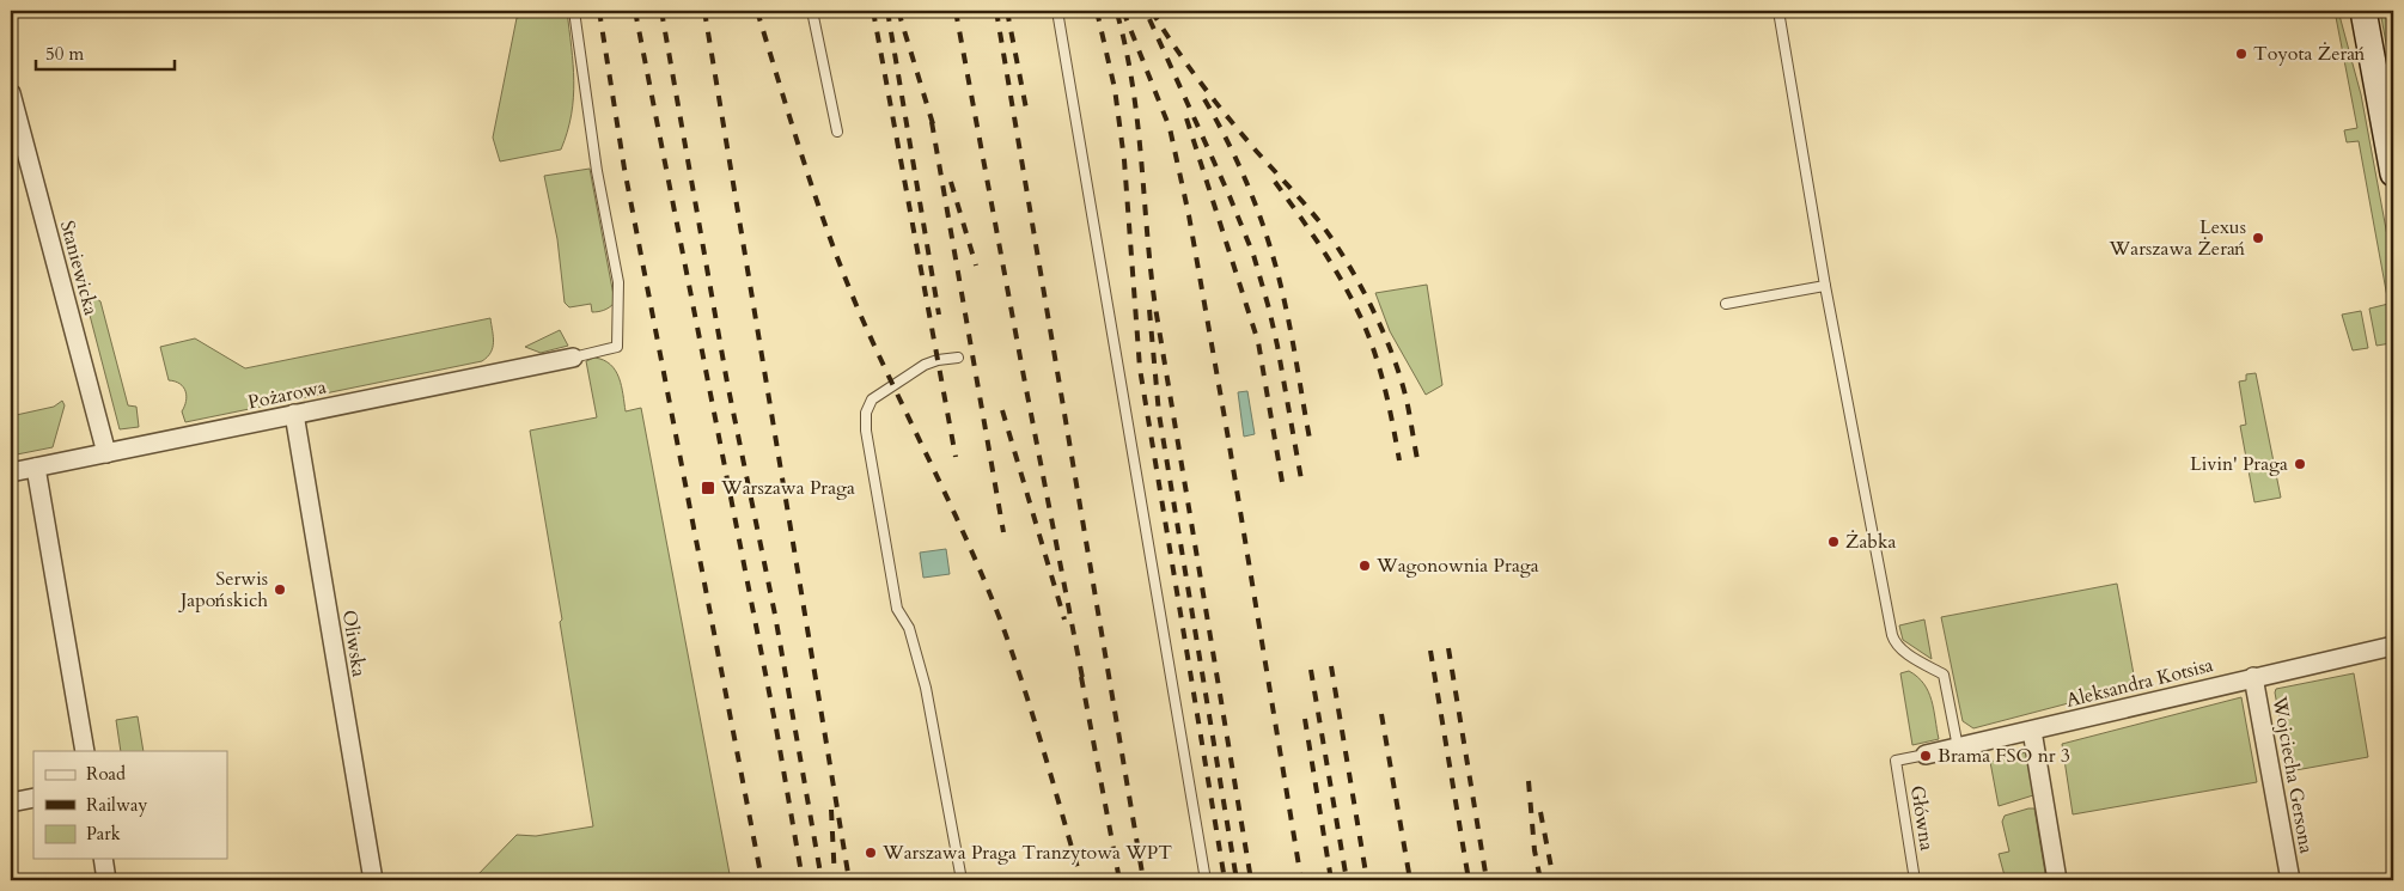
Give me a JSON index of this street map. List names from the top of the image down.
{
  "streets": {
    "street": [
      "Staniewicka",
      "Pożarowa",
      "Oliwska",
      "Aleksandra Kotsisa",
      "Wojciecha Gersona"
    ],
    "lane": ["Główna"]
  },
  "crossings": [
    ["Staniewicka", "Pożarowa"],
    ["Pożarowa", "Oliwska"],
    ["Aleksandra Kotsisa", "Wojciecha Gersona"],
    ["Aleksandra Kotsisa", "Główna"]
  ],
  "places": {
    "other": [
      "Toyota Żerań",
      "Lexus Warszawa Żerań",
      "Livin' Praga",
      "Żabka",
      "Wagonownia Praga",
      "Serwis Japońskich",
      "Brama FSO nr 3",
      "Warszawa Praga Tranzytowa WPT"
    ],
    "transit": ["Warszawa Praga"]
  },
  "legend": ["Road", "Railway", "Park"],
  "scale_bar": "50 m"
}
